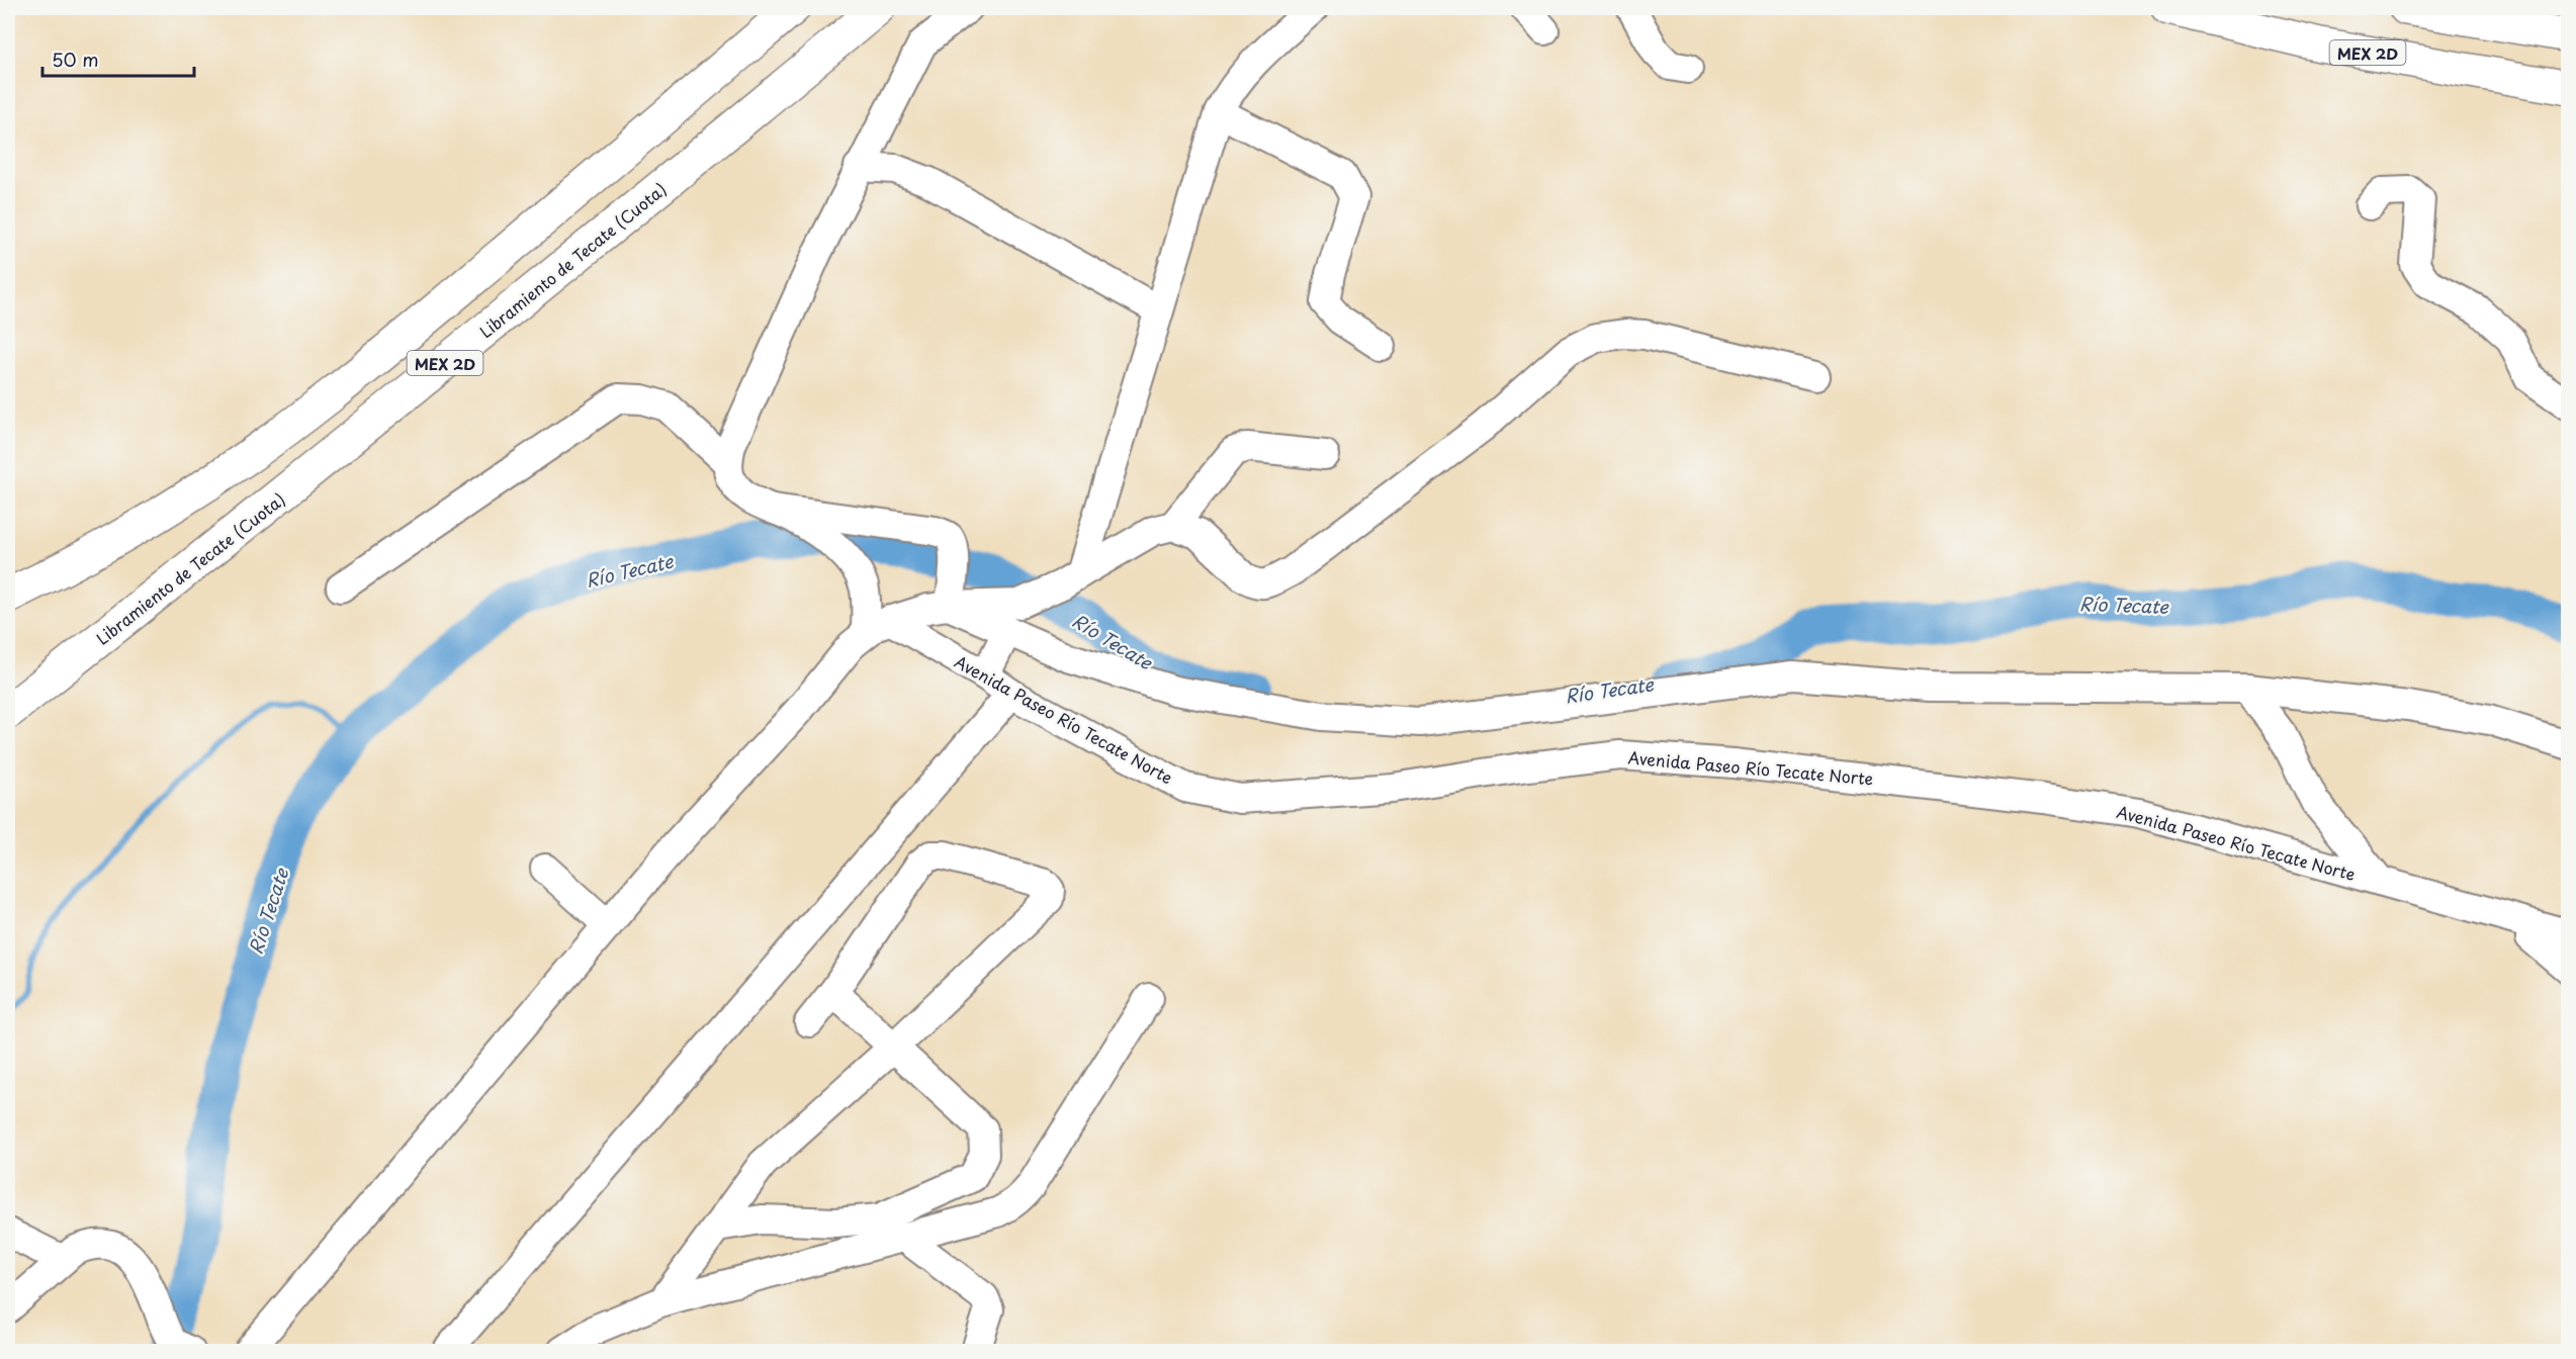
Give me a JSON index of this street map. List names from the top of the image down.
{
  "streets": {
    "highway": ["MEX 2D", "Libramiento de Tecate (Cuota)"],
    "street": ["Avenida Paseo Río Tecate Norte"]
  },
  "water": ["Río Tecate"],
  "scale_bar": "50 m"
}
